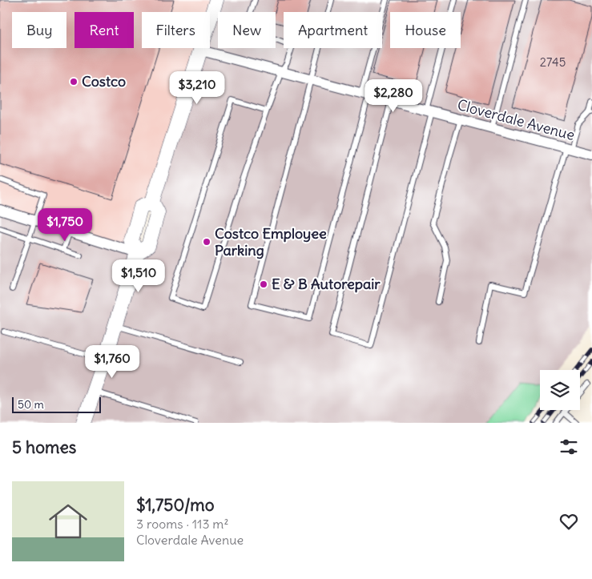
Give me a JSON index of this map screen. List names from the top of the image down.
{
  "streets": {
    "street": ["Cloverdale Avenue"]
  },
  "places": ["Costco", "Costco Employee Parking", "E & B Autorepair"],
  "house_numbers": ["2745"],
  "scale_bar": "50 m",
  "page": {
    "chip": [
      "Buy",
      "Rent",
      "Filters",
      "New",
      "Apartment",
      "House"
    ],
    "price": [
      "$3,210",
      "$2,280",
      "$1,750",
      "$1,510",
      "$1,760"
    ],
    "scale": "50 m",
    "heading": "5 homes",
    "list": [
      {
        "name": "$1,750/mo",
        "note": "3 rooms · 113 m² · Cloverdale Avenue"
      }
    ]
  }
}
